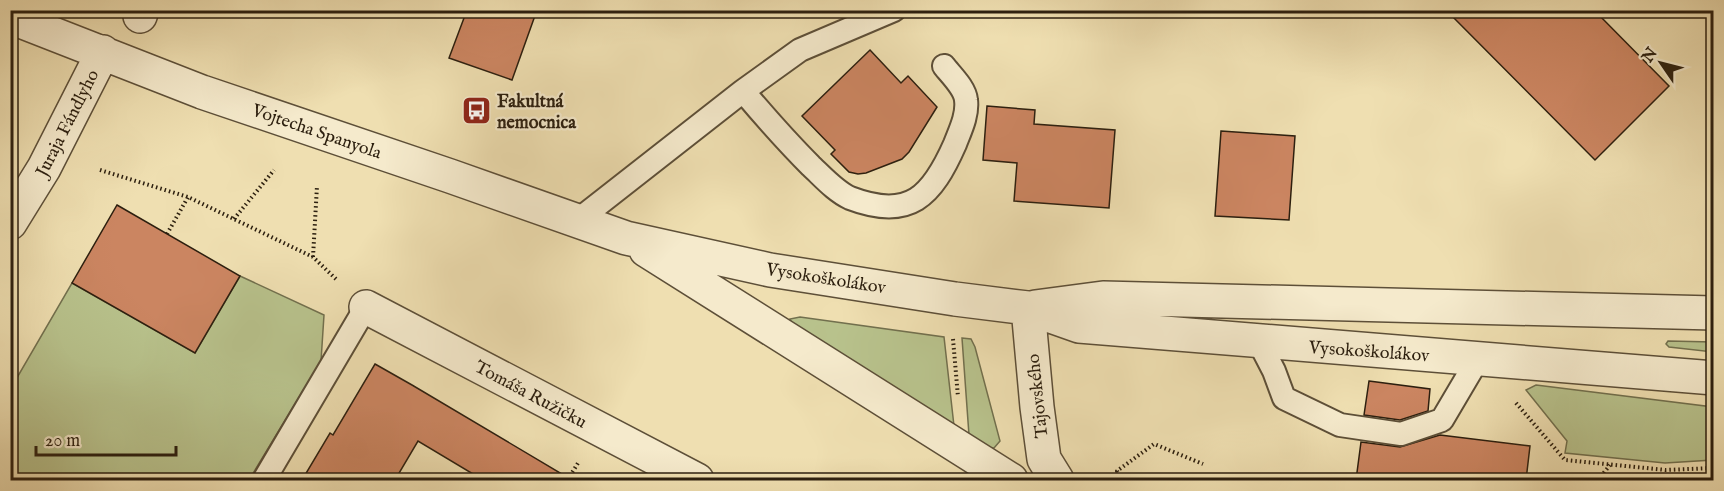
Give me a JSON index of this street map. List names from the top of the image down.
{
  "streets": {
    "street": [
      "Juraja Fándlyho",
      "Vojtecha Spanyola",
      "Vysokoškolákov",
      "Tomáša Ružičku",
      "Tajovského"
    ]
  },
  "crossings": [
    ["Juraja Fándlyho", "Vojtecha Spanyola"],
    ["Vojtecha Spanyola", "Vysokoškolákov"],
    ["Vysokoškolákov", "Tajovského"]
  ],
  "places": {
    "bus stop": ["Fakultná nemocnica"]
  },
  "scale_bar": "20 m",
  "north": "top left"
}
